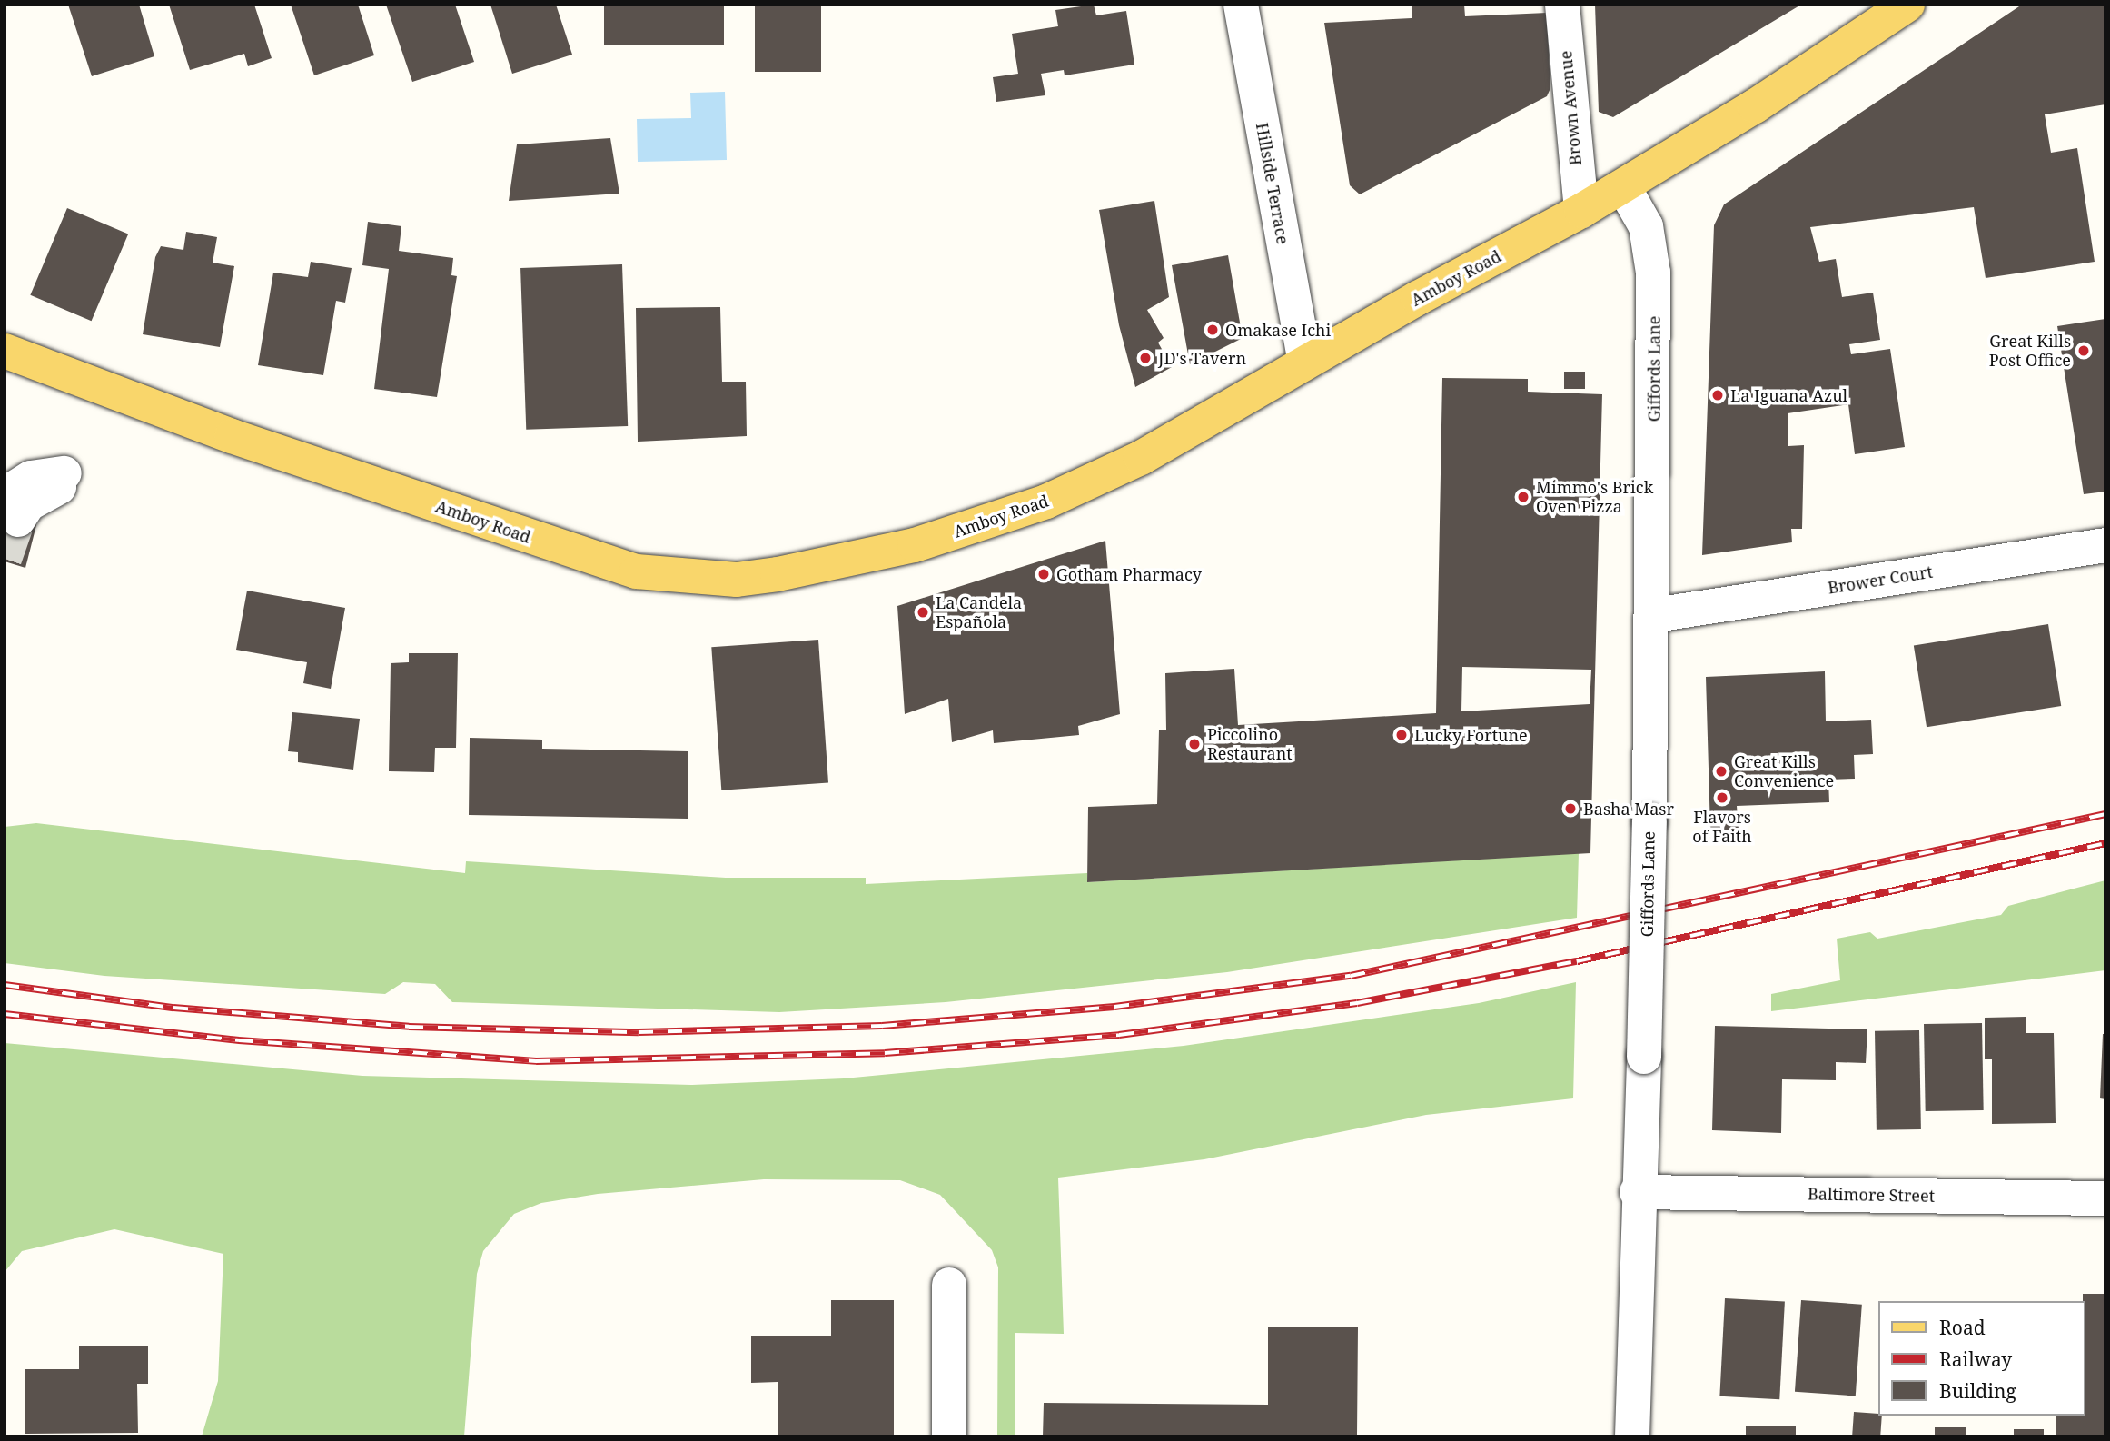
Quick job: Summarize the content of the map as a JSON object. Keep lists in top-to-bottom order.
{
  "streets": {
    "main road": ["Amboy Road"],
    "street": [
      "Brown Avenue",
      "Hillside Terrace",
      "Giffords Lane",
      "Brower Court",
      "Baltimore Street"
    ]
  },
  "crossings": [
    ["Brown Avenue", "Amboy Road"],
    ["Hillside Terrace", "Amboy Road"],
    ["Amboy Road", "Giffords Lane"],
    ["Giffords Lane", "Brower Court"],
    ["Giffords Lane", "Baltimore Street"]
  ],
  "places": [
    "Omakase Ichi",
    "Great Kills Post Office",
    "JD's Tavern",
    "La Iguana Azul",
    "Mimmo's Brick Oven Pizza",
    "Gotham Pharmacy",
    "La Candela Española",
    "Lucky Fortune",
    "Piccolino Restaurant",
    "Great Kills Convenience",
    "Flavors of Faith",
    "Basha Masr"
  ],
  "legend": ["Road", "Railway", "Building"]
}
